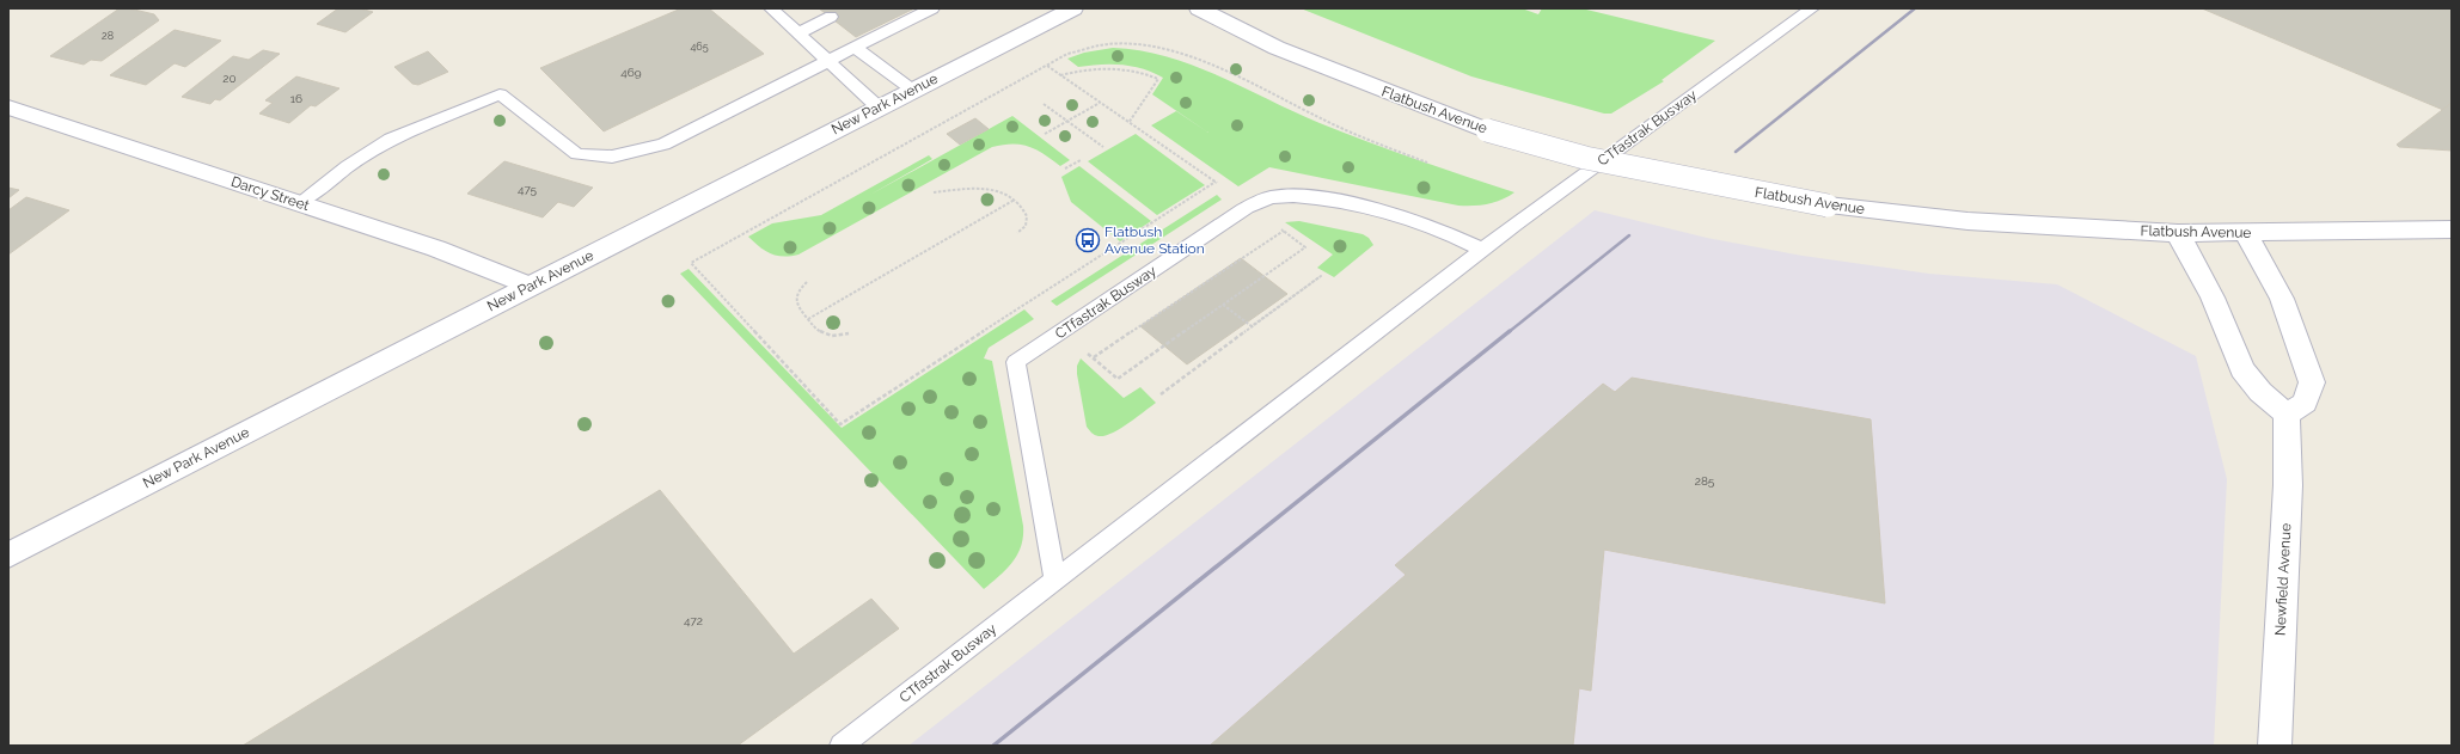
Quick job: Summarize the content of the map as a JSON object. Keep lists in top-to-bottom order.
{
  "streets": {
    "street": [
      "New Park Avenue",
      "Flatbush Avenue",
      "Darcy Street",
      "Newfield Avenue"
    ],
    "lane": ["CTfastrak Busway"]
  },
  "crossings": [
    ["New Park Avenue", "Darcy Street"]
  ],
  "places": {
    "bus stop": ["Flatbush Avenue Station"]
  },
  "house_numbers": [
    "28",
    "465",
    "469",
    "20",
    "16",
    "475",
    "285",
    "472"
  ]
}
